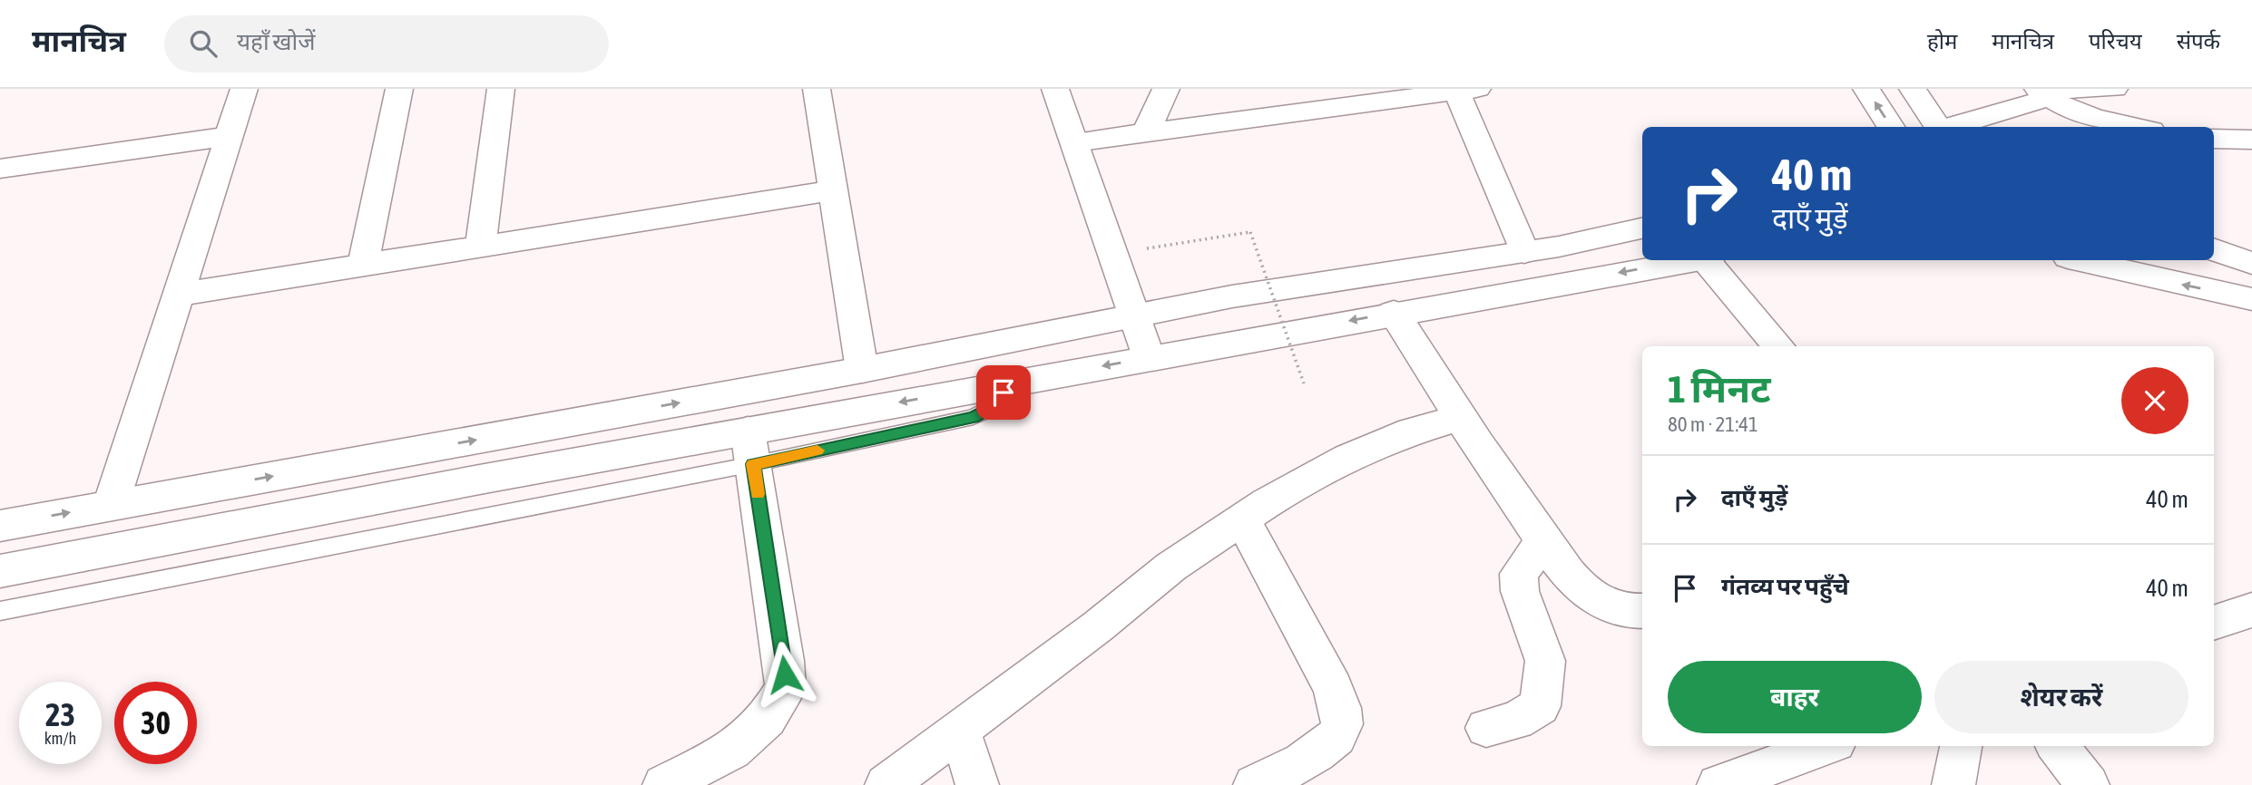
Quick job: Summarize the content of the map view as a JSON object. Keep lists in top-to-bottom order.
{
  "page": {
    "header": "मानचित्र",
    "search": "यहाँ खोजें",
    "nav": [
      "होम",
      "मानचित्र",
      "परिचय",
      "संपर्क"
    ],
    "turn": ["40 m", "दाएँ मुड़ें"],
    "heading": ["1 मिनट", "80 m · 21:41"],
    "list": [
      {
        "name": "दाएँ मुड़ें",
        "value": "40 m"
      },
      {
        "name": "गंतव्य पर पहुँचे",
        "value": "40 m"
      }
    ],
    "buttons": ["बाहर", "शेयर करें"],
    "speed": "23 km/h",
    "limit": "30"
  }
}
